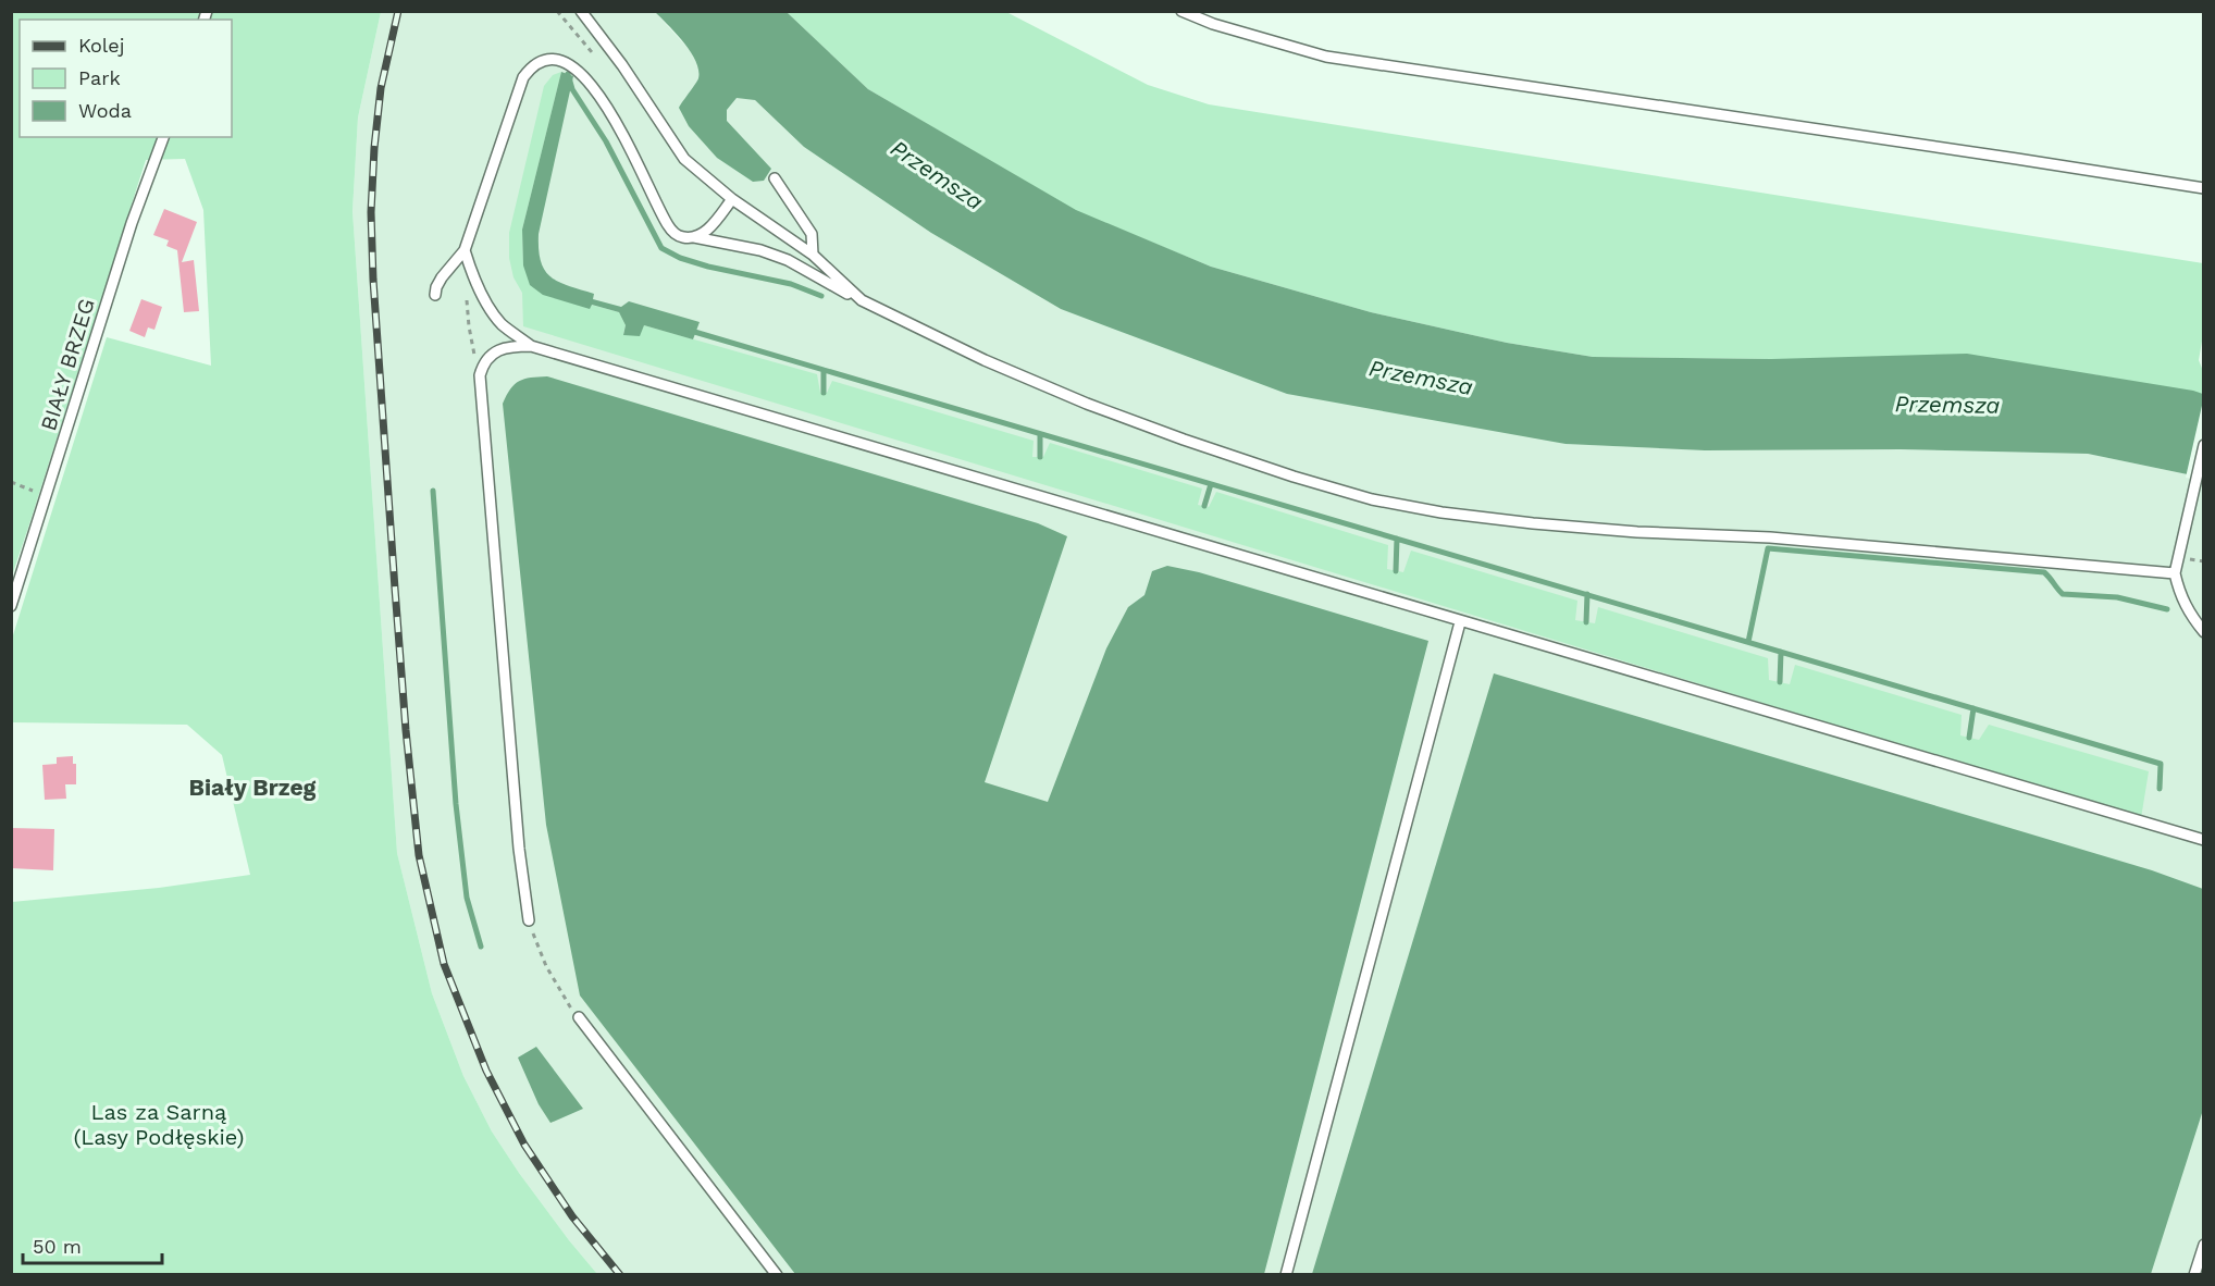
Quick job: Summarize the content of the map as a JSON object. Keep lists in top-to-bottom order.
{
  "streets": {
    "lane": ["BIAŁY BRZEG"]
  },
  "districts": ["Biały Brzeg"],
  "water": ["Przemsza"],
  "parks": ["Las za Sarną (Lasy Podłęskie)"],
  "legend": ["Kolej", "Park", "Woda"],
  "scale_bar": "50 m"
}
